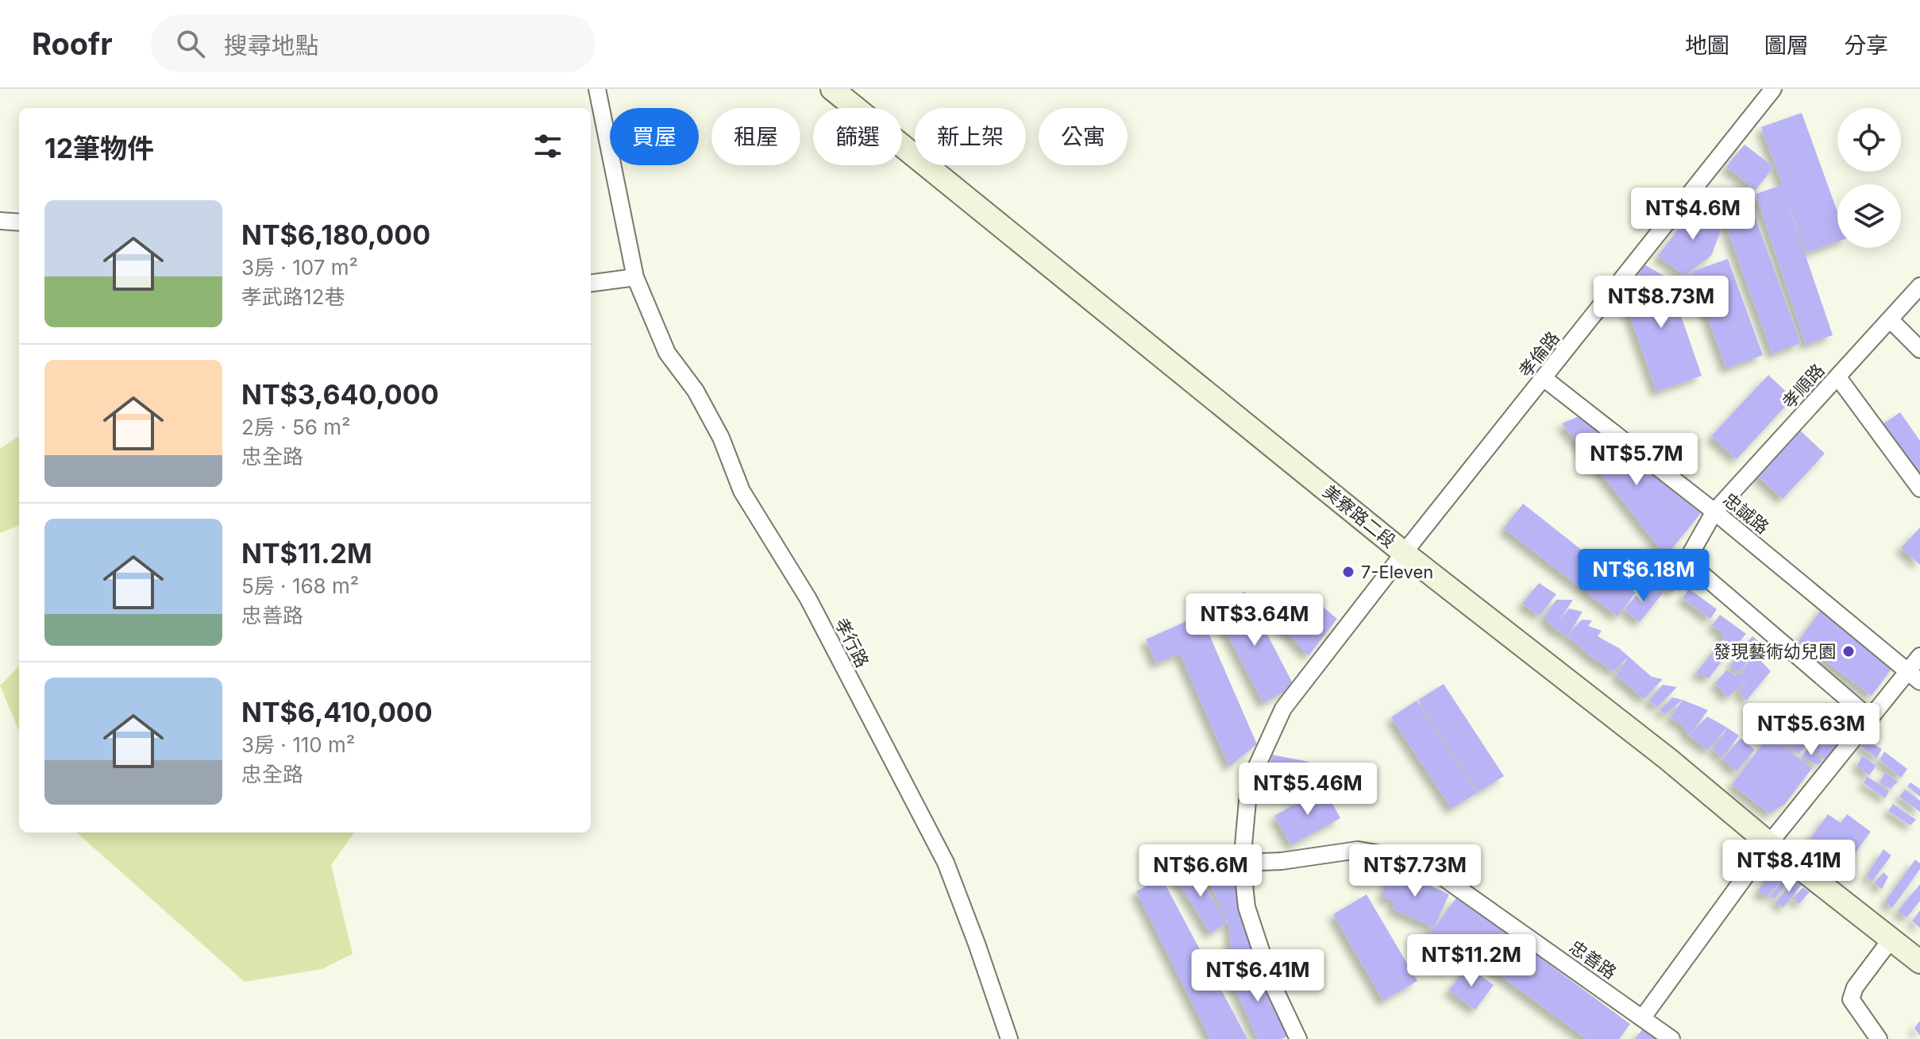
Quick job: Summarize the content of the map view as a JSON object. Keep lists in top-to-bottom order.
{
  "streets": {
    "street": [
      "孝倫路",
      "孝順路",
      "忠誠路",
      "美寮路二段",
      "孝行路",
      "忠善路"
    ]
  },
  "crossings": [
    ["孝倫路", "忠誠路"],
    ["孝倫路", "美寮路二段"],
    ["孝倫路", "忠善路"],
    ["孝順路", "忠誠路"]
  ],
  "places": ["7-Eleven", "發現藝術幼兒園"],
  "page": {
    "header": "Roofr",
    "search": "搜尋地點",
    "nav": ["地圖", "圖層", "分享"],
    "chip": [
      "買屋",
      "租屋",
      "篩選",
      "新上架",
      "公寓"
    ],
    "heading": "12筆物件",
    "list": [
      {
        "name": "NT$6,180,000",
        "note": "3房 · 107 m² · 孝武路12巷"
      },
      {
        "name": "NT$3,640,000",
        "note": "2房 · 56 m² · 忠全路"
      },
      {
        "name": "NT$11.2M",
        "note": "5房 · 168 m² · 忠善路"
      },
      {
        "name": "NT$6,410,000",
        "note": "3房 · 110 m² · 忠全路"
      }
    ],
    "price": [
      "NT$4.6M",
      "NT$8.73M",
      "NT$5.7M",
      "NT$6.18M",
      "NT$3.64M",
      "NT$5.63M",
      "NT$5.46M",
      "NT$8.41M",
      "NT$6.6M",
      "NT$7.73M",
      "NT$11.2M",
      "NT$6.41M"
    ]
  }
}
